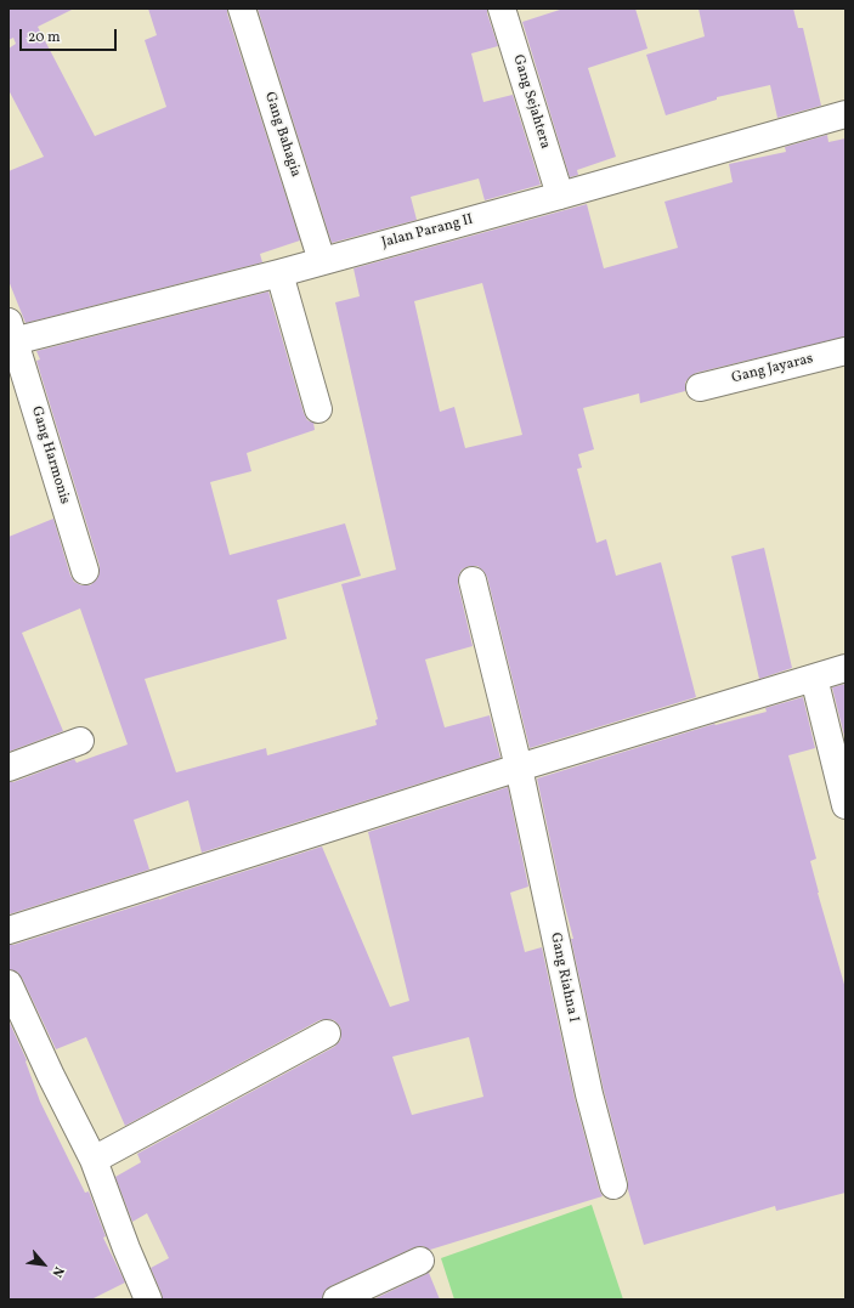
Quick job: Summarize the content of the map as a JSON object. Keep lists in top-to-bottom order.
{
  "streets": {
    "street": [
      "Gang Sejahtera",
      "Gang Bahagia",
      "Jalan Parang II",
      "Gang Jayaras",
      "Gang Harmonis",
      "Gang Riahna I"
    ]
  },
  "crossings": [
    ["Gang Sejahtera", "Jalan Parang II"],
    ["Gang Bahagia", "Jalan Parang II"],
    ["Jalan Parang II", "Gang Harmonis"]
  ],
  "scale_bar": "20 m",
  "north": "bottom right"
}
